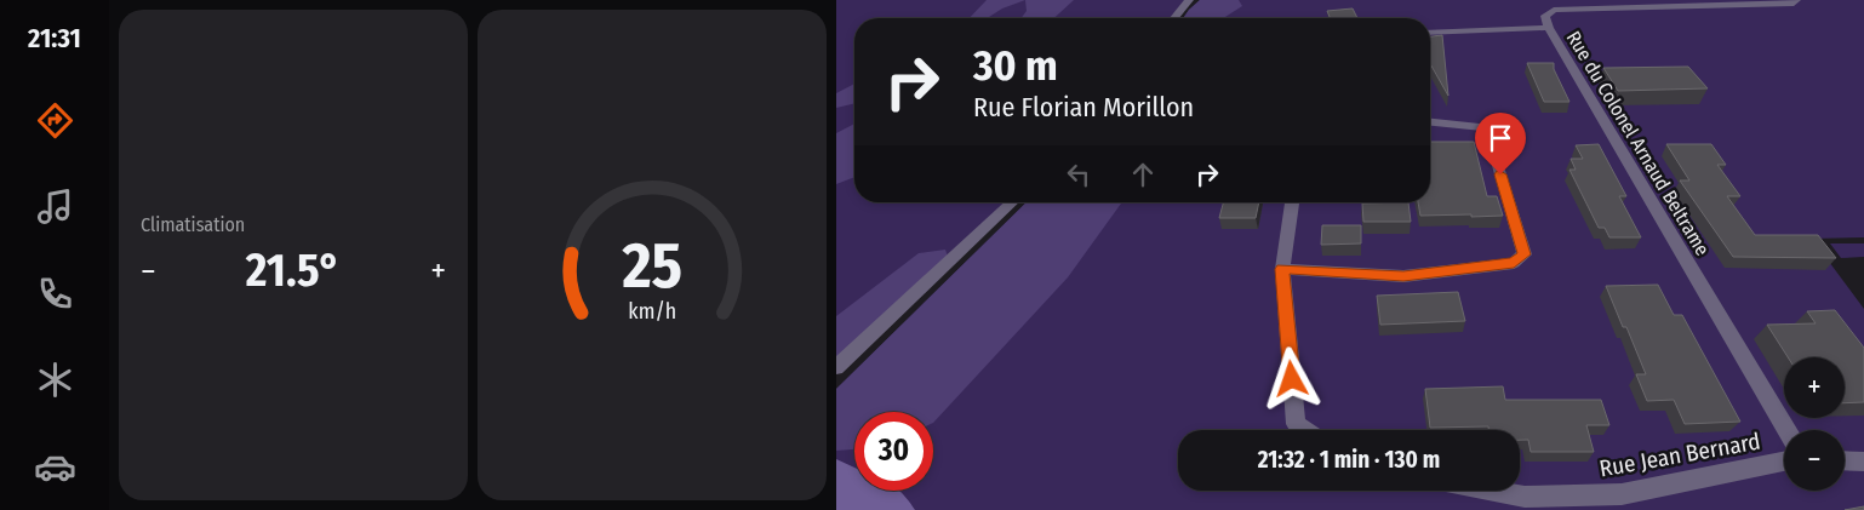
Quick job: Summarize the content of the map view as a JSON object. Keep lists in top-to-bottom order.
{
  "streets": {
    "street": ["Rue du Colonel Arnaud Beltrame", "Rue Jean Bernard"]
  },
  "page": {
    "tabs": "21:31",
    "tile": "Climatisation",
    "turn": ["30 m", "Rue Florian Morillon"],
    "heat": ["−", "21.5°", "+"],
    "map_buttons": ["+", "−"],
    "limit": "30",
    "trip": "21:32 · 1 min · 130 m",
    "gauge": ["25", "km/h"]
  }
}
